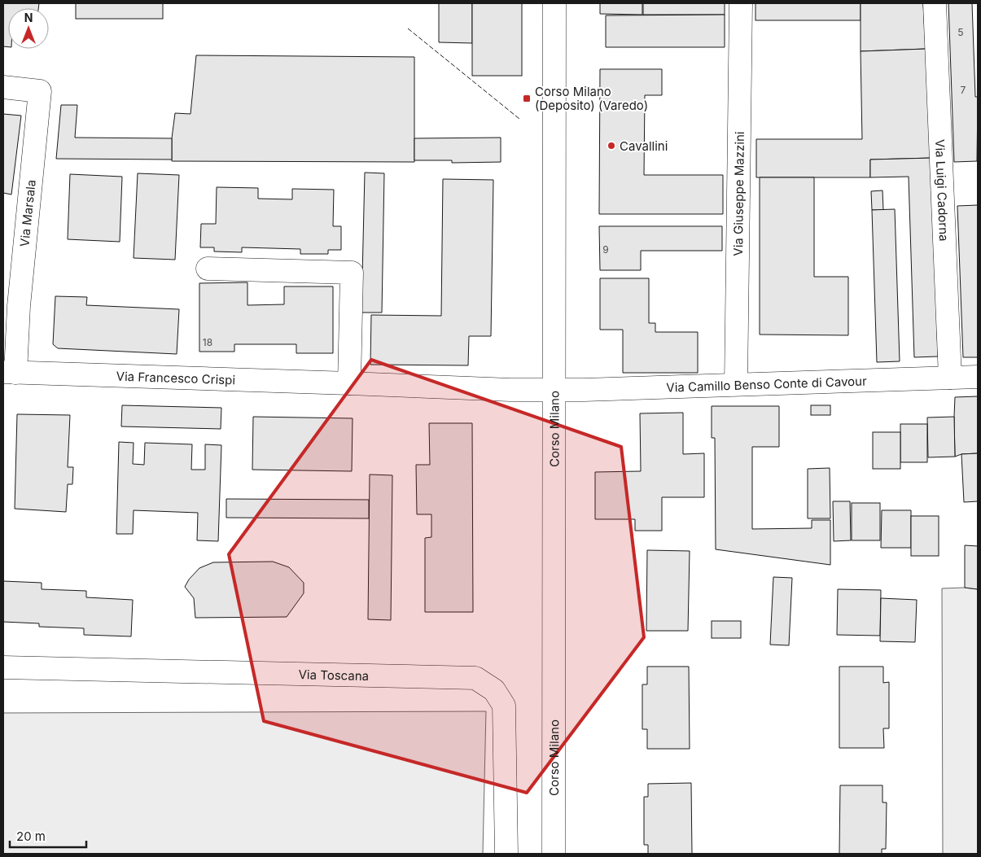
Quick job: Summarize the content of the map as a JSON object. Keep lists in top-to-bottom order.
{
  "streets": {
    "street": [
      "Via Luigi Cadorna",
      "Via Giuseppe Mazzini",
      "Via Marsala",
      "Via Francesco Crispi",
      "Via Camillo Benso Conte di Cavour",
      "Corso Milano",
      "Via Toscana"
    ]
  },
  "crossings": [
    ["Via Luigi Cadorna", "Via Camillo Benso Conte di Cavour"],
    ["Via Giuseppe Mazzini", "Via Camillo Benso Conte di Cavour"],
    ["Via Marsala", "Via Francesco Crispi"],
    ["Via Francesco Crispi", "Via Camillo Benso Conte di Cavour"],
    ["Via Francesco Crispi", "Corso Milano"],
    ["Via Camillo Benso Conte di Cavour", "Corso Milano"]
  ],
  "places": {
    "transit": ["Corso Milano (Deposito) (Varedo)"],
    "other": ["Cavallini"]
  },
  "house_numbers": [
    "5",
    "7",
    "9",
    "18"
  ],
  "scale_bar": "20 m",
  "north": "top"
}
